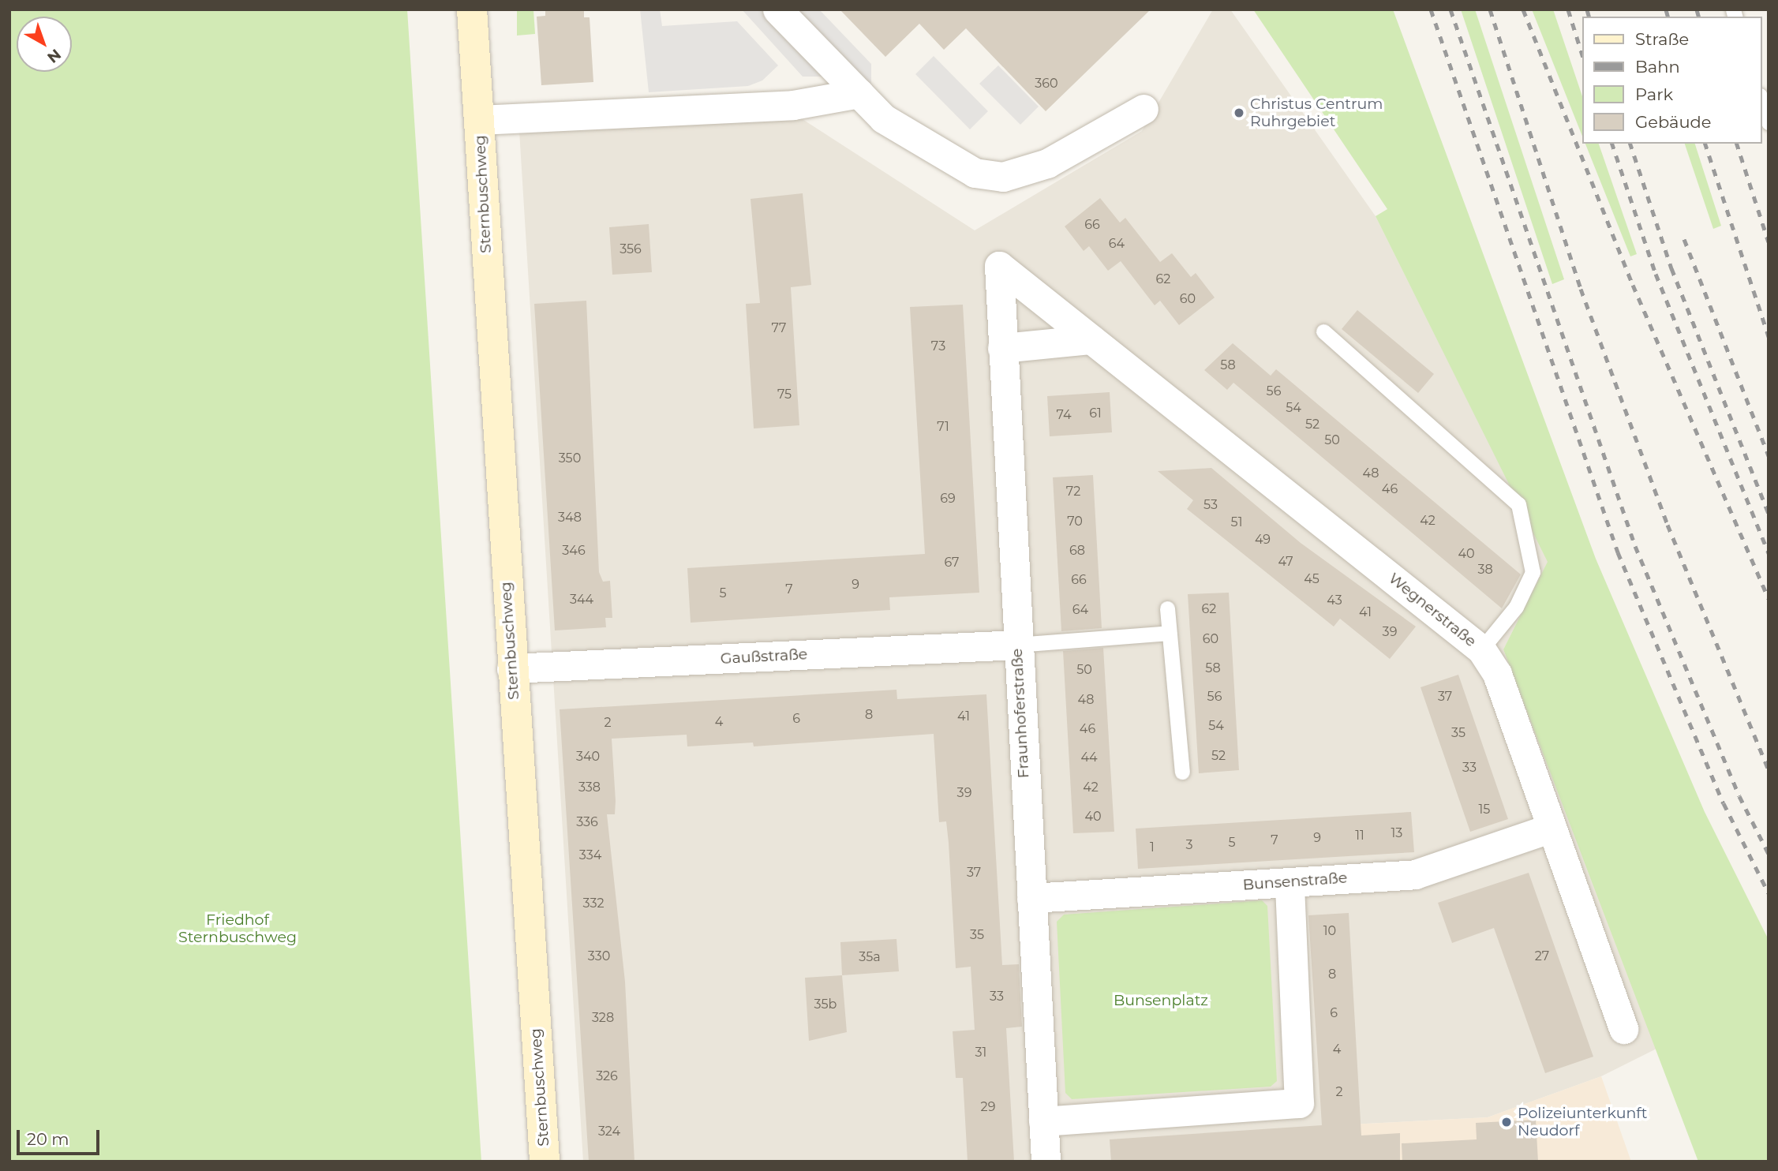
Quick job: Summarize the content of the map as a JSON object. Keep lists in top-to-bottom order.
{
  "streets": {
    "main road": ["Sternbuschweg"],
    "street": [
      "Wegnerstraße",
      "Gaußstraße",
      "Fraunhoferstraße",
      "Bunsenstraße"
    ]
  },
  "crossings": [
    ["Sternbuschweg", "Gaußstraße"],
    ["Wegnerstraße", "Fraunhoferstraße"],
    ["Wegnerstraße", "Bunsenstraße"],
    ["Gaußstraße", "Fraunhoferstraße"],
    ["Fraunhoferstraße", "Bunsenstraße"]
  ],
  "parks": ["Friedhof Sternbuschweg", "Bunsenplatz"],
  "places": ["Christus Centrum Ruhrgebiet", "Polizeiunterkunft Neudorf"],
  "house_numbers": [
    "360",
    "66",
    "64",
    "356",
    "62",
    "60",
    "77",
    "73",
    "58",
    "56",
    "75",
    "54",
    "61",
    "74",
    "52",
    "71",
    "50",
    "350",
    "48",
    "46",
    "72",
    "69",
    "53",
    "348",
    "42",
    "70",
    "51",
    "49",
    "346",
    "68",
    "40",
    "47",
    "67",
    "38",
    "45",
    "66",
    "9",
    "7",
    "5",
    "344",
    "43",
    "62",
    "64",
    "41",
    "39",
    "60",
    "58",
    "50",
    "56",
    "37",
    "48",
    "8",
    "41",
    "6",
    "4",
    "2",
    "54",
    "46",
    "35",
    "52",
    "340",
    "44",
    "33",
    "338",
    "42",
    "39",
    "15",
    "40",
    "336",
    "13",
    "11",
    "9",
    "7",
    "5",
    "3",
    "1",
    "334",
    "37",
    "332",
    "10",
    "35",
    "330",
    "27",
    "35a",
    "8",
    "33",
    "35b",
    "6",
    "328",
    "4",
    "31",
    "326",
    "2",
    "29",
    "324"
  ],
  "legend": [
    "Straße",
    "Bahn",
    "Park",
    "Gebäude"
  ],
  "scale_bar": "20 m",
  "north": "bottom right"
}
